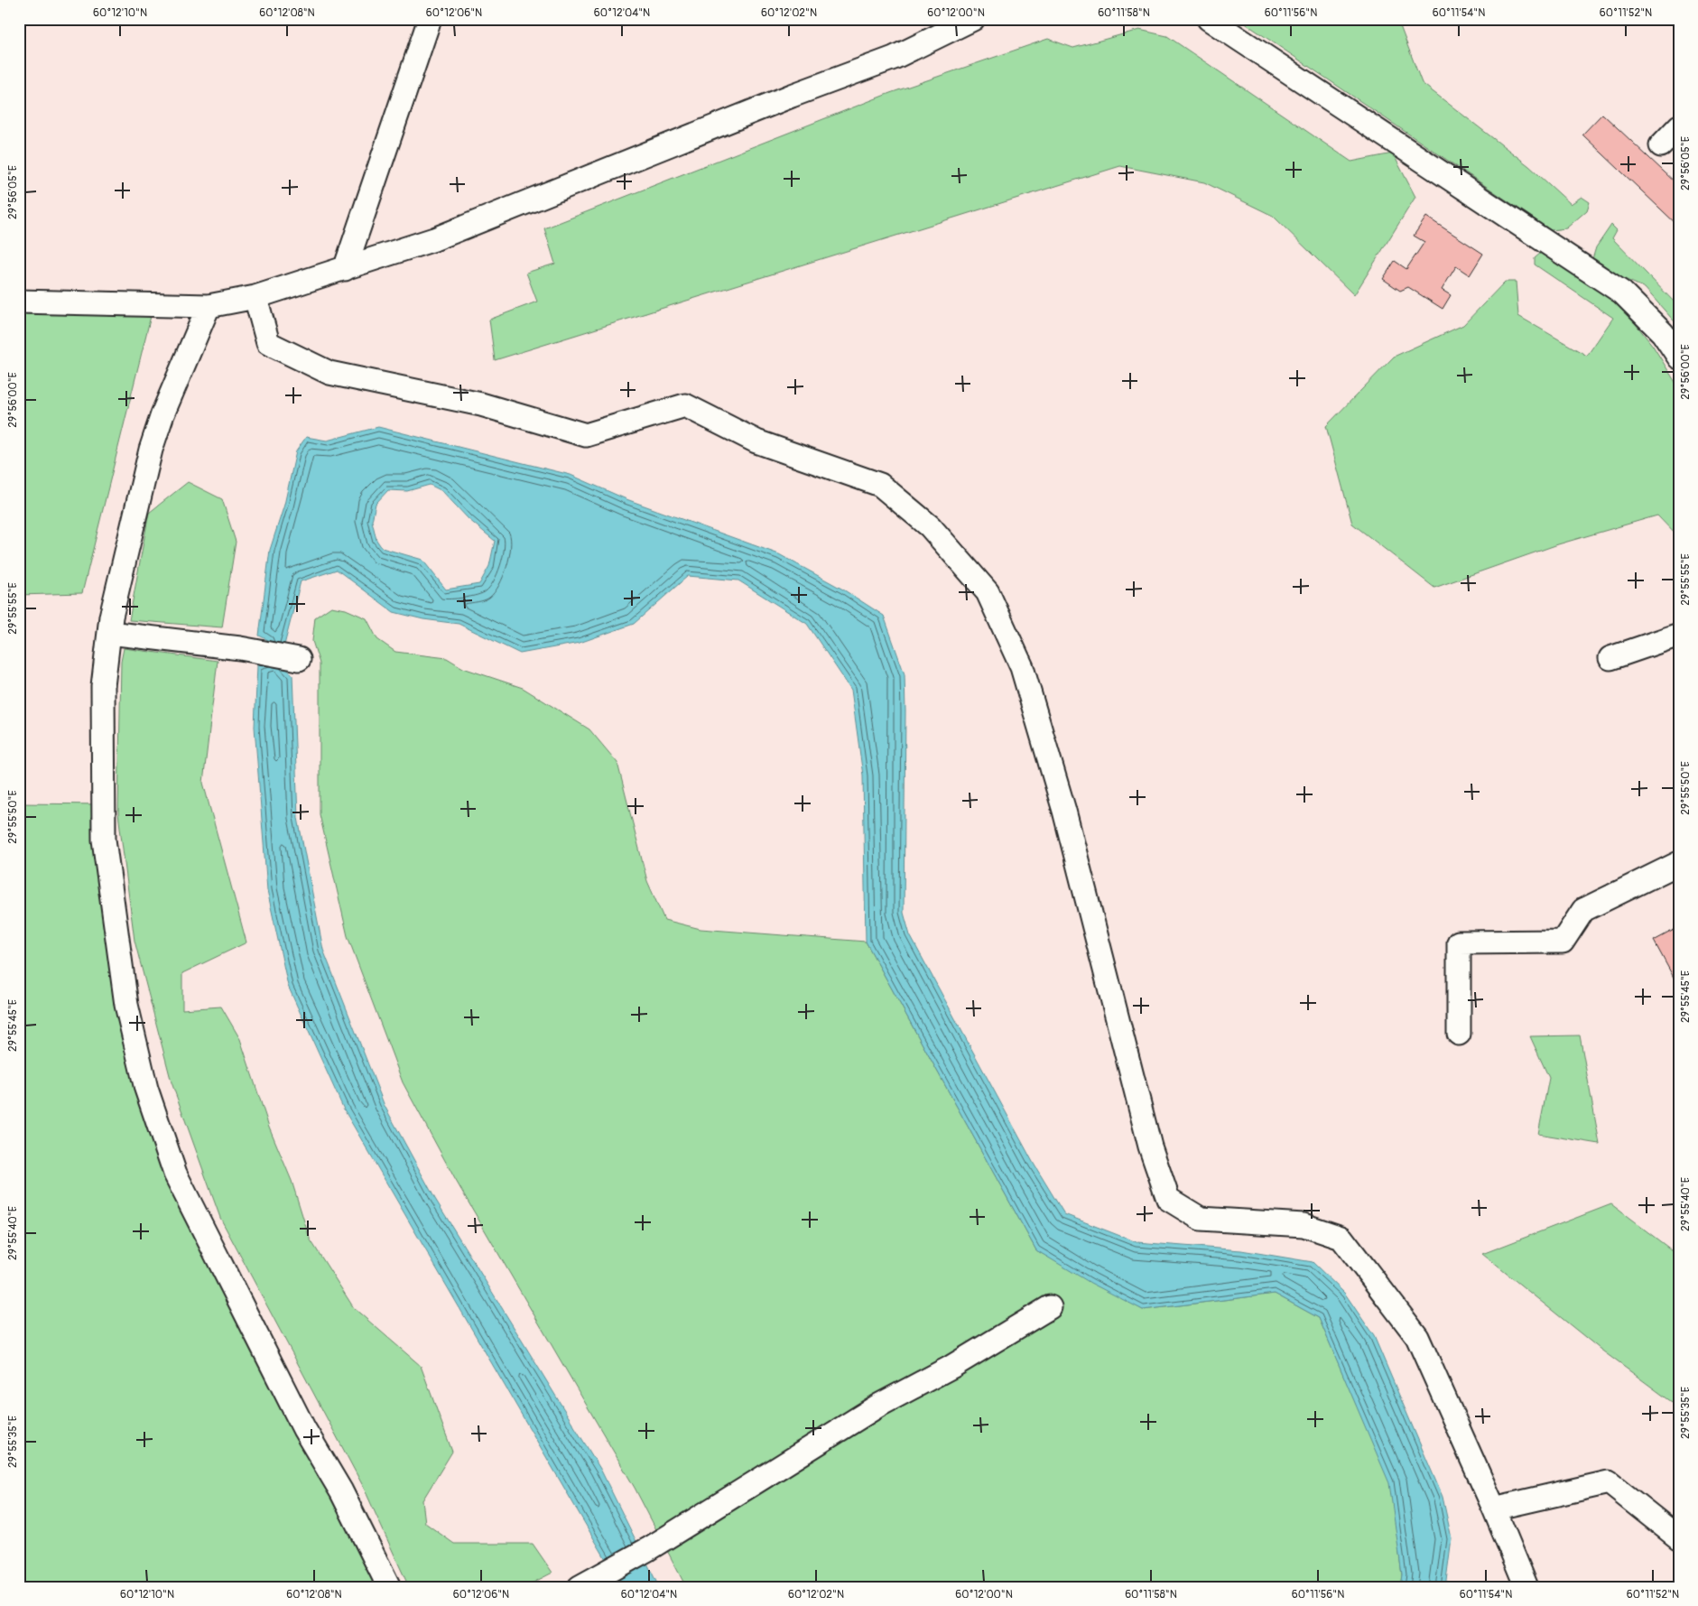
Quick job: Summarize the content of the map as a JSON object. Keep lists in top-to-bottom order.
{
  "coordinates": [
    "60°12'10\"N",
    "60°12'08\"N",
    "60°12'06\"N",
    "60°12'04\"N",
    "60°12'02\"N",
    "60°12'00\"N",
    "60°11'58\"N",
    "60°11'56\"N",
    "60°11'54\"N",
    "60°11'52\"N",
    "29°56'05\"E",
    "29°56'00\"E",
    "29°55'55\"E",
    "29°55'50\"E",
    "29°55'45\"E",
    "29°55'40\"E",
    "29°55'35\"E"
  ]
}
